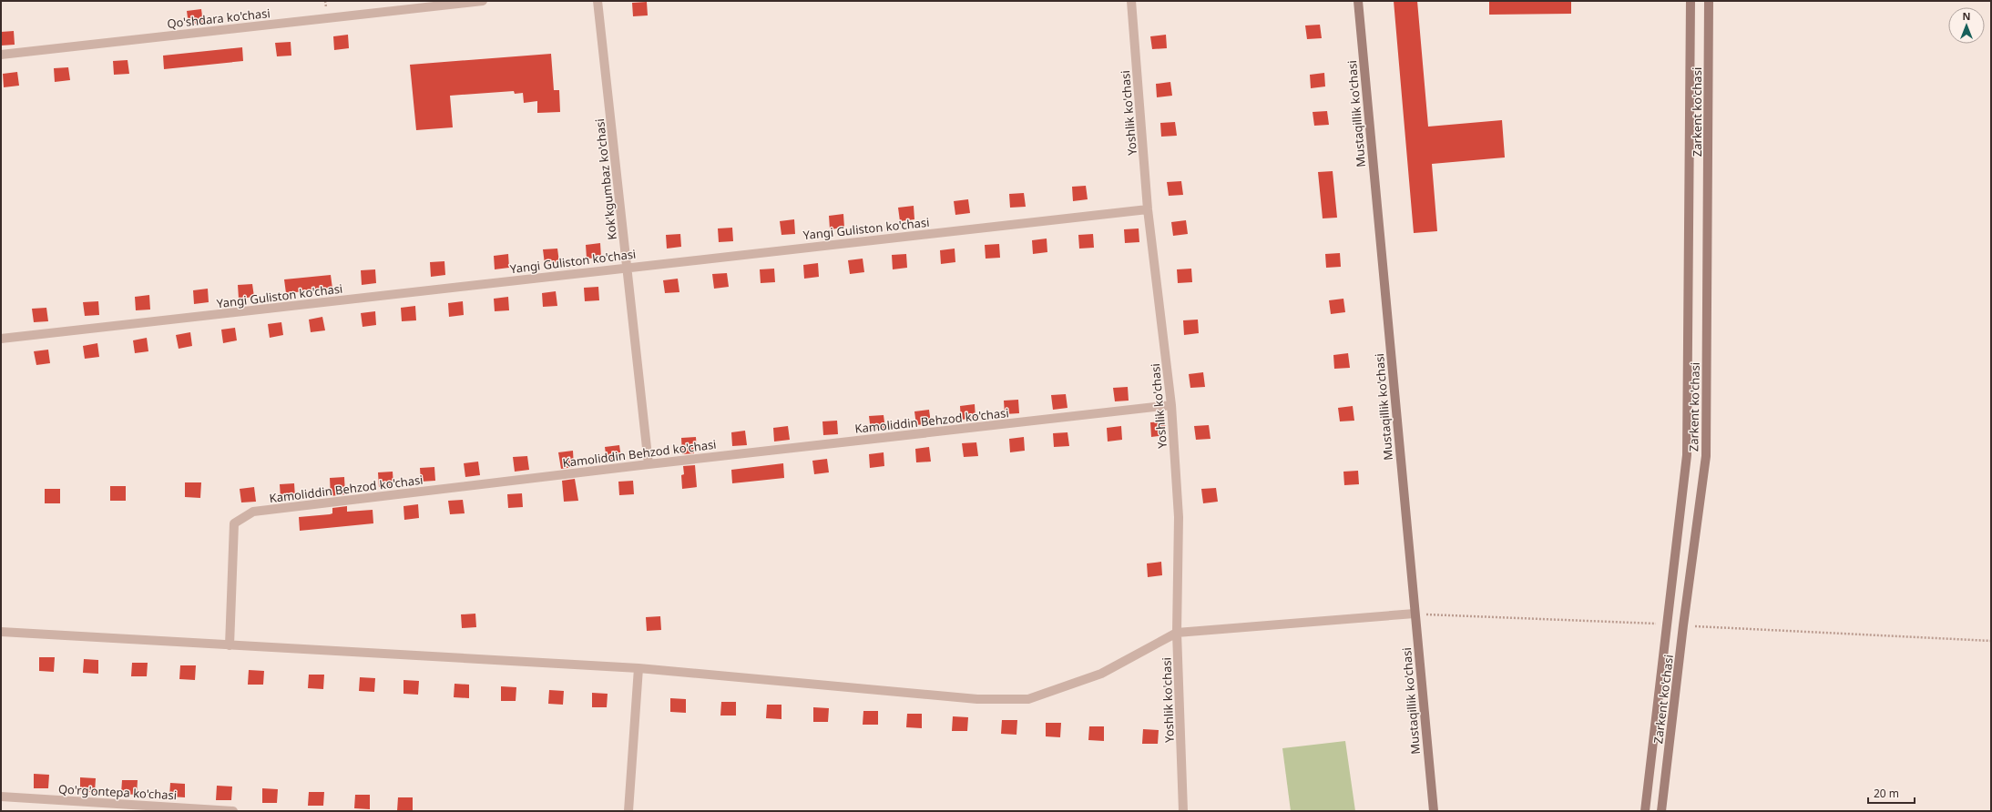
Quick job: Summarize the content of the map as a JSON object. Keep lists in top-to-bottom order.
{
  "streets": {
    "main road": ["Zarkent ko'chasi", "Mustaqillik ko'chasi"],
    "street": [
      "Qo'shdara ko'chasi",
      "Yoshlik ko'chasi",
      "Kok'kgumbaz ko'chasi",
      "Yangi Guliston ko'chasi",
      "Kamoliddin Behzod ko'chasi",
      "Qo'rg'ontepa ko'chasi"
    ]
  },
  "crossings": [
    ["Yoshlik ko'chasi", "Yangi Guliston ko'chasi"],
    ["Yoshlik ko'chasi", "Kamoliddin Behzod ko'chasi"],
    ["Kok'kgumbaz ko'chasi", "Yangi Guliston ko'chasi"],
    ["Kok'kgumbaz ko'chasi", "Kamoliddin Behzod ko'chasi"]
  ],
  "scale_bar": "20 m",
  "north": "top"
}
